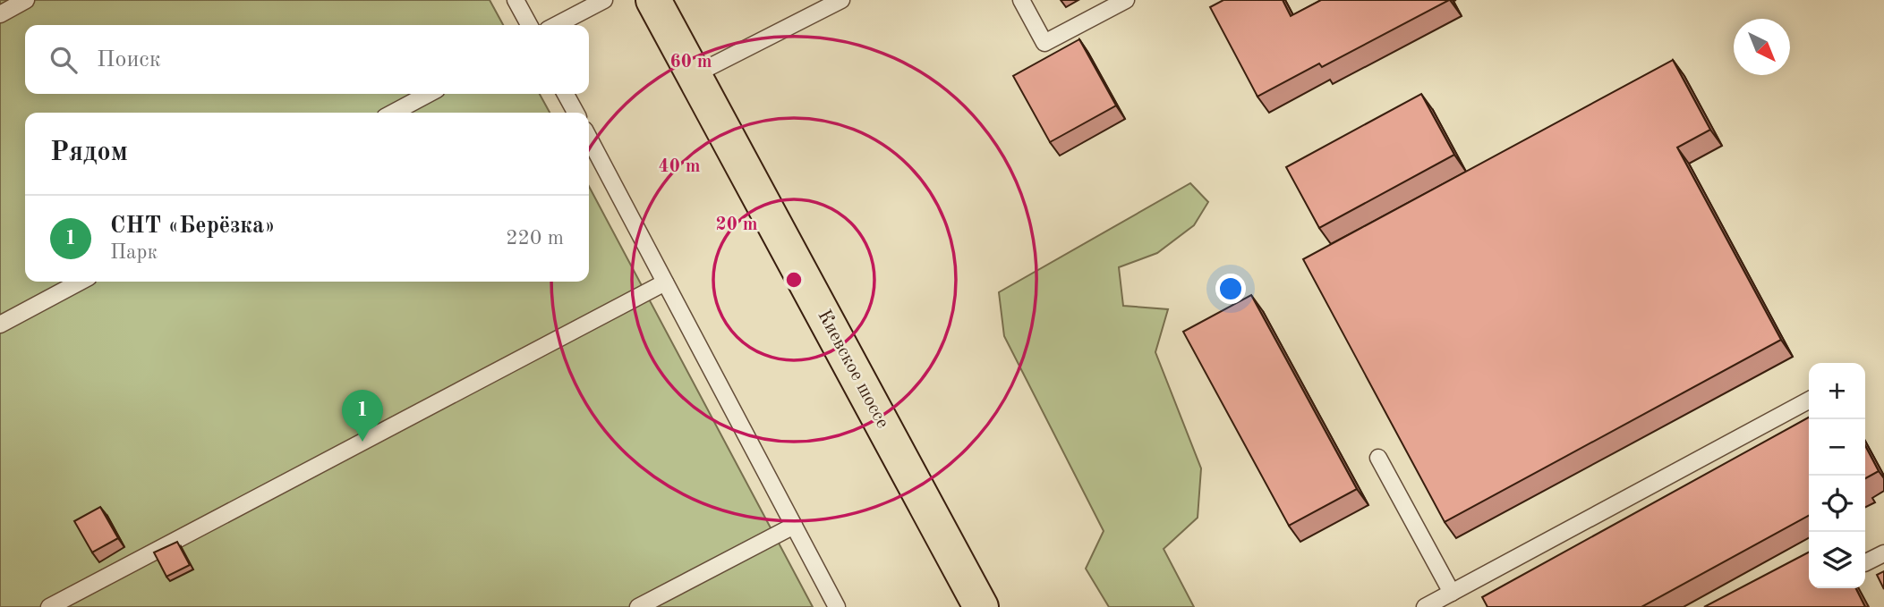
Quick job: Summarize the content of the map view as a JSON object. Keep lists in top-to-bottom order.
{
  "streets": {
    "highway": ["Киевское шоссе"]
  },
  "north": "bottom right",
  "page": {
    "search": "Поиск",
    "heading": "Рядом",
    "list": [
      {
        "mark": "1",
        "name": "СНТ «Берёзка»",
        "note": "Парк",
        "value": "220 m"
      }
    ],
    "map_buttons": ["+", "−"],
    "pins": "1"
  },
  "rings": ["60 m", "40 m", "20 m"]
}
